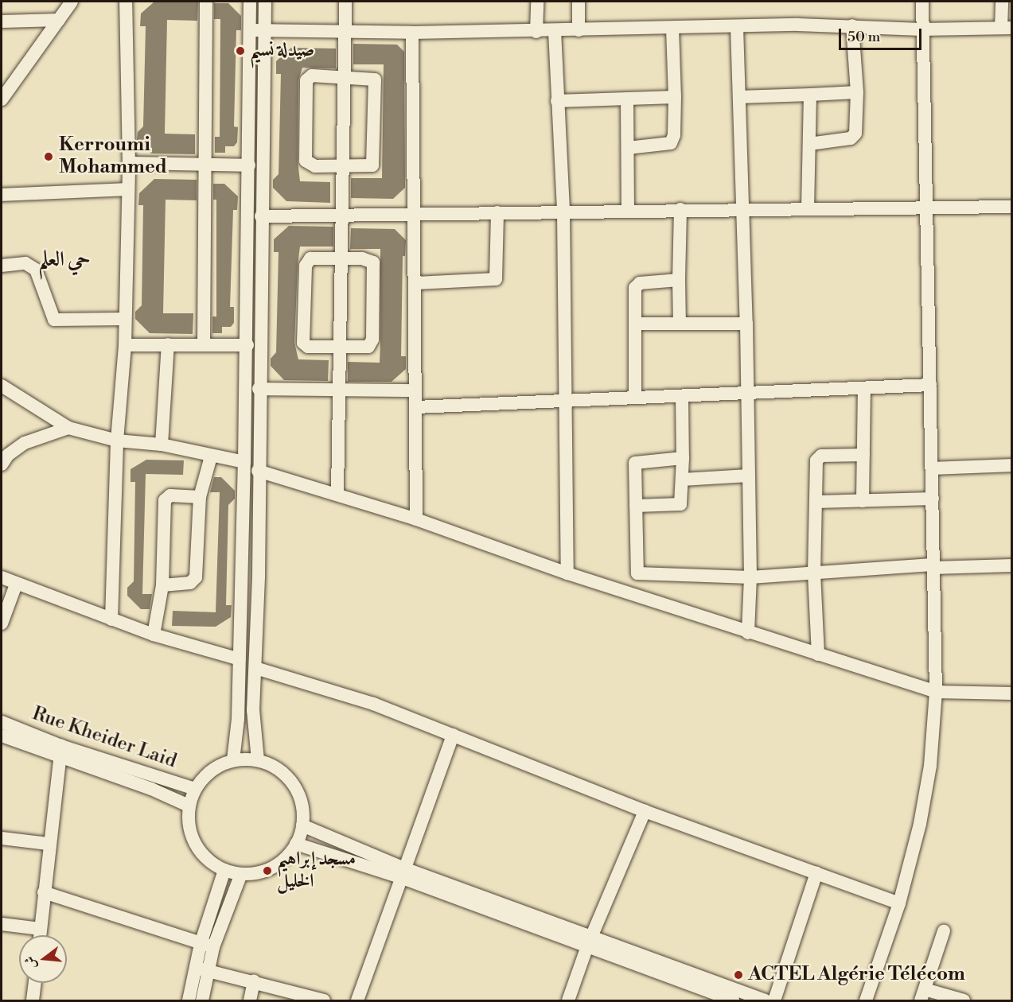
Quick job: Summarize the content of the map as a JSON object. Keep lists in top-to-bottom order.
{
  "streets": {
    "street": ["Rue Kheider Laid"]
  },
  "districts": ["حي العلم"],
  "places": [
    "صيدلة نسيم",
    "Kerroumi Mohammed",
    "مسجد إبراهيم الخليل",
    "ACTEL Algérie Télécom"
  ],
  "scale_bar": "50 m",
  "north": "left"
}
